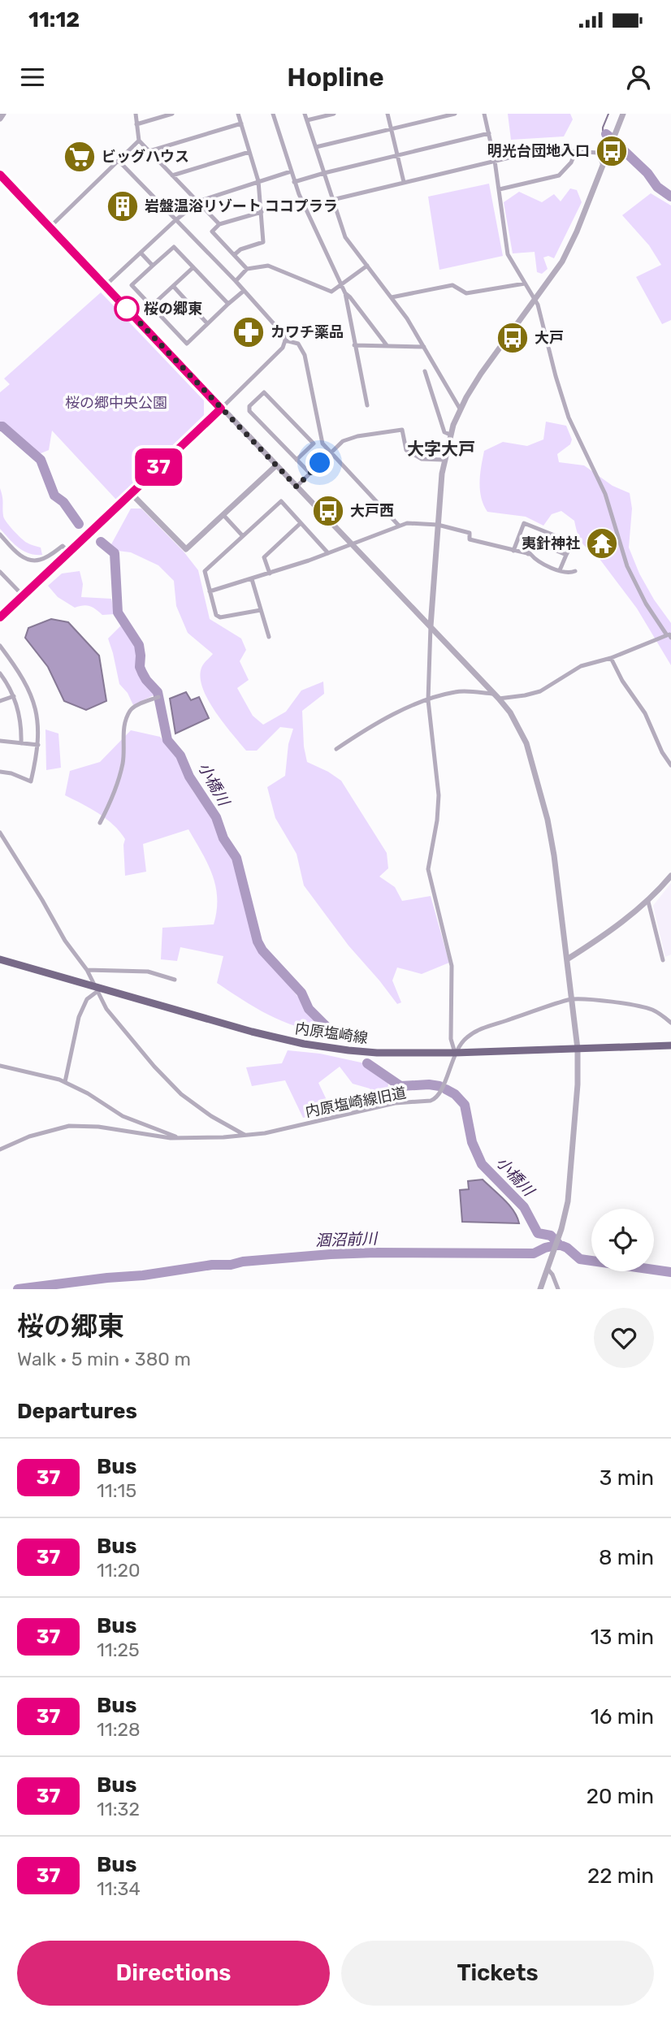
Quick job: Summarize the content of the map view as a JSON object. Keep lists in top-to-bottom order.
{
  "streets": {
    "main road": ["内原塩崎線"],
    "street": ["内原塩崎線旧道"]
  },
  "crossings": [
    ["内原塩崎線", "内原塩崎線旧道"]
  ],
  "districts": ["大字大戸"],
  "water": ["小橋川", "涸沼前川"],
  "parks": ["桜の郷中央公園"],
  "places": {
    "bus stop": ["明光台団地入口", "大戸", "大戸西"],
    "supermarket": ["ビッグハウス"],
    "building": ["岩盤温浴リゾート ココプララ"],
    "other": ["桜の郷東"],
    "pharmacy": ["カワチ薬品"],
    "temple": ["夷針神社"]
  },
  "lines": ["bus line 37"],
  "page": {
    "status": "11:12",
    "header": "Hopline",
    "on_map": "37",
    "heading": [
      ["桜の郷東", "Walk · 5 min · 380 m"],
      "Departures"
    ],
    "list": [
      {
        "mark": "37",
        "name": "Bus",
        "note": "11:15",
        "value": "3 min"
      },
      {
        "mark": "37",
        "name": "Bus",
        "note": "11:20",
        "value": "8 min"
      },
      {
        "mark": "37",
        "name": "Bus",
        "note": "11:25",
        "value": "13 min"
      },
      {
        "mark": "37",
        "name": "Bus",
        "note": "11:28",
        "value": "16 min"
      },
      {
        "mark": "37",
        "name": "Bus",
        "note": "11:32",
        "value": "20 min"
      },
      {
        "mark": "37",
        "name": "Bus",
        "note": "11:34",
        "value": "22 min"
      }
    ],
    "buttons": ["Directions", "Tickets"]
  }
}
